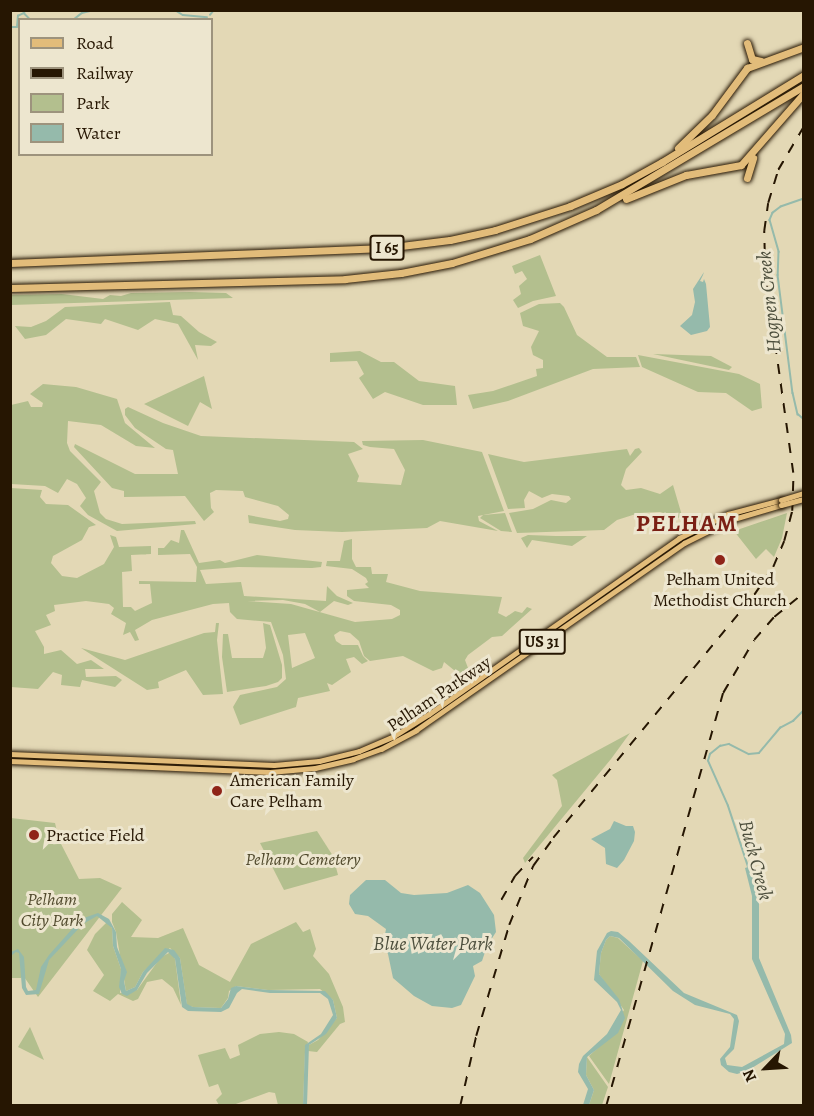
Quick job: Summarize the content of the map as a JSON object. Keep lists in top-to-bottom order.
{
  "streets": {
    "highway": ["I 65"],
    "main road": ["US 31", "Pelham Parkway"]
  },
  "districts": ["PELHAM"],
  "water": ["Hogpen Creek", "Buck Creek", "Blue Water Park"],
  "parks": ["Pelham Cemetery", "Pelham City Park"],
  "places": ["Pelham United Methodist Church", "American Family Care Pelham", "Practice Field"],
  "legend": [
    "Road",
    "Railway",
    "Park",
    "Water"
  ],
  "north": "bottom left"
}
